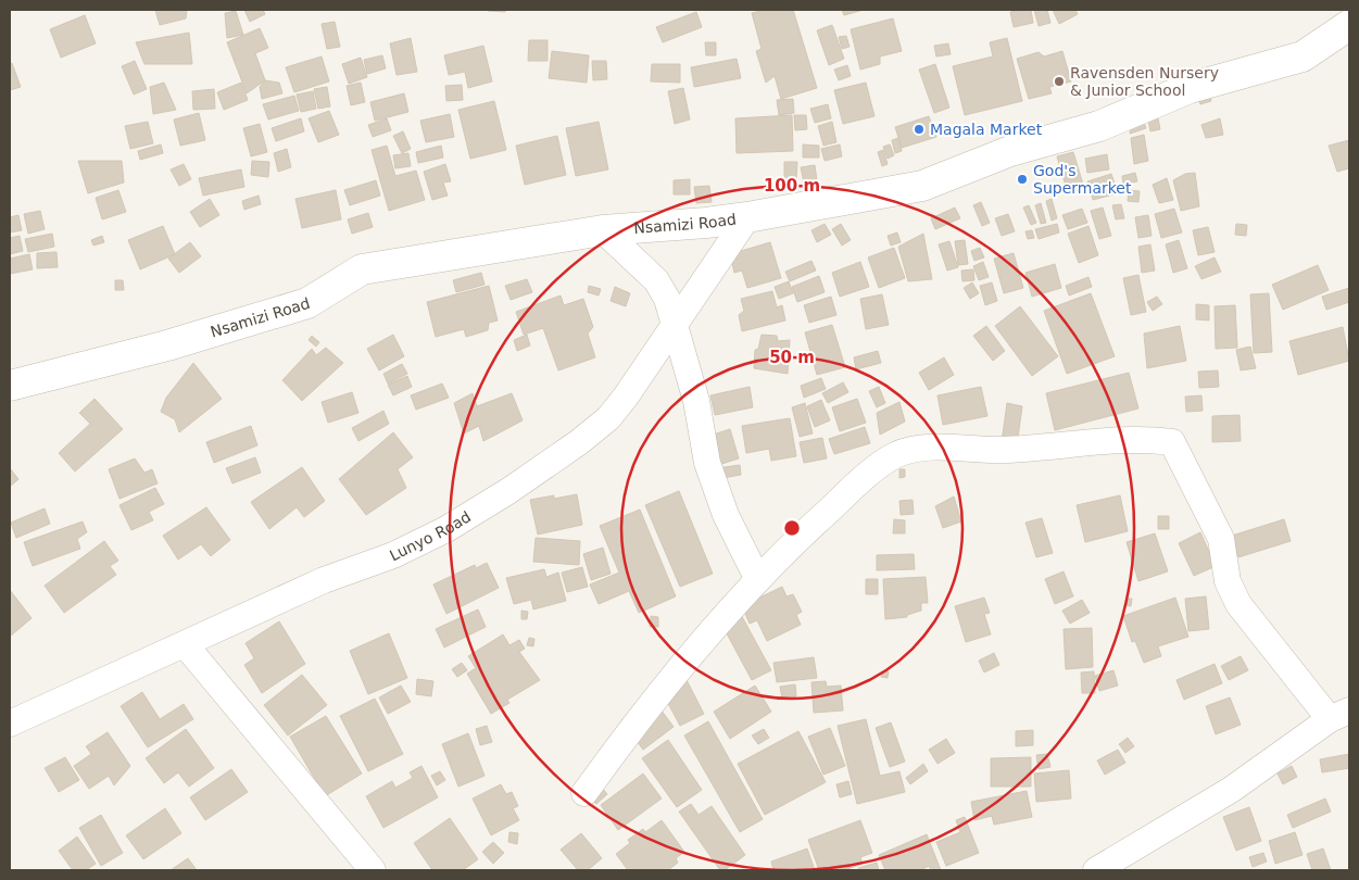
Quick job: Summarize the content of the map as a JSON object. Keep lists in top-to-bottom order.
{
  "streets": {
    "street": ["Nsamizi Road", "Lunyo Road"]
  },
  "crossings": [
    ["Nsamizi Road", "Lunyo Road"]
  ],
  "places": ["Ravensden Nursery & Junior School", "Magala Market", "God's Supermarket"],
  "rings": ["100 m", "50 m"]
}
